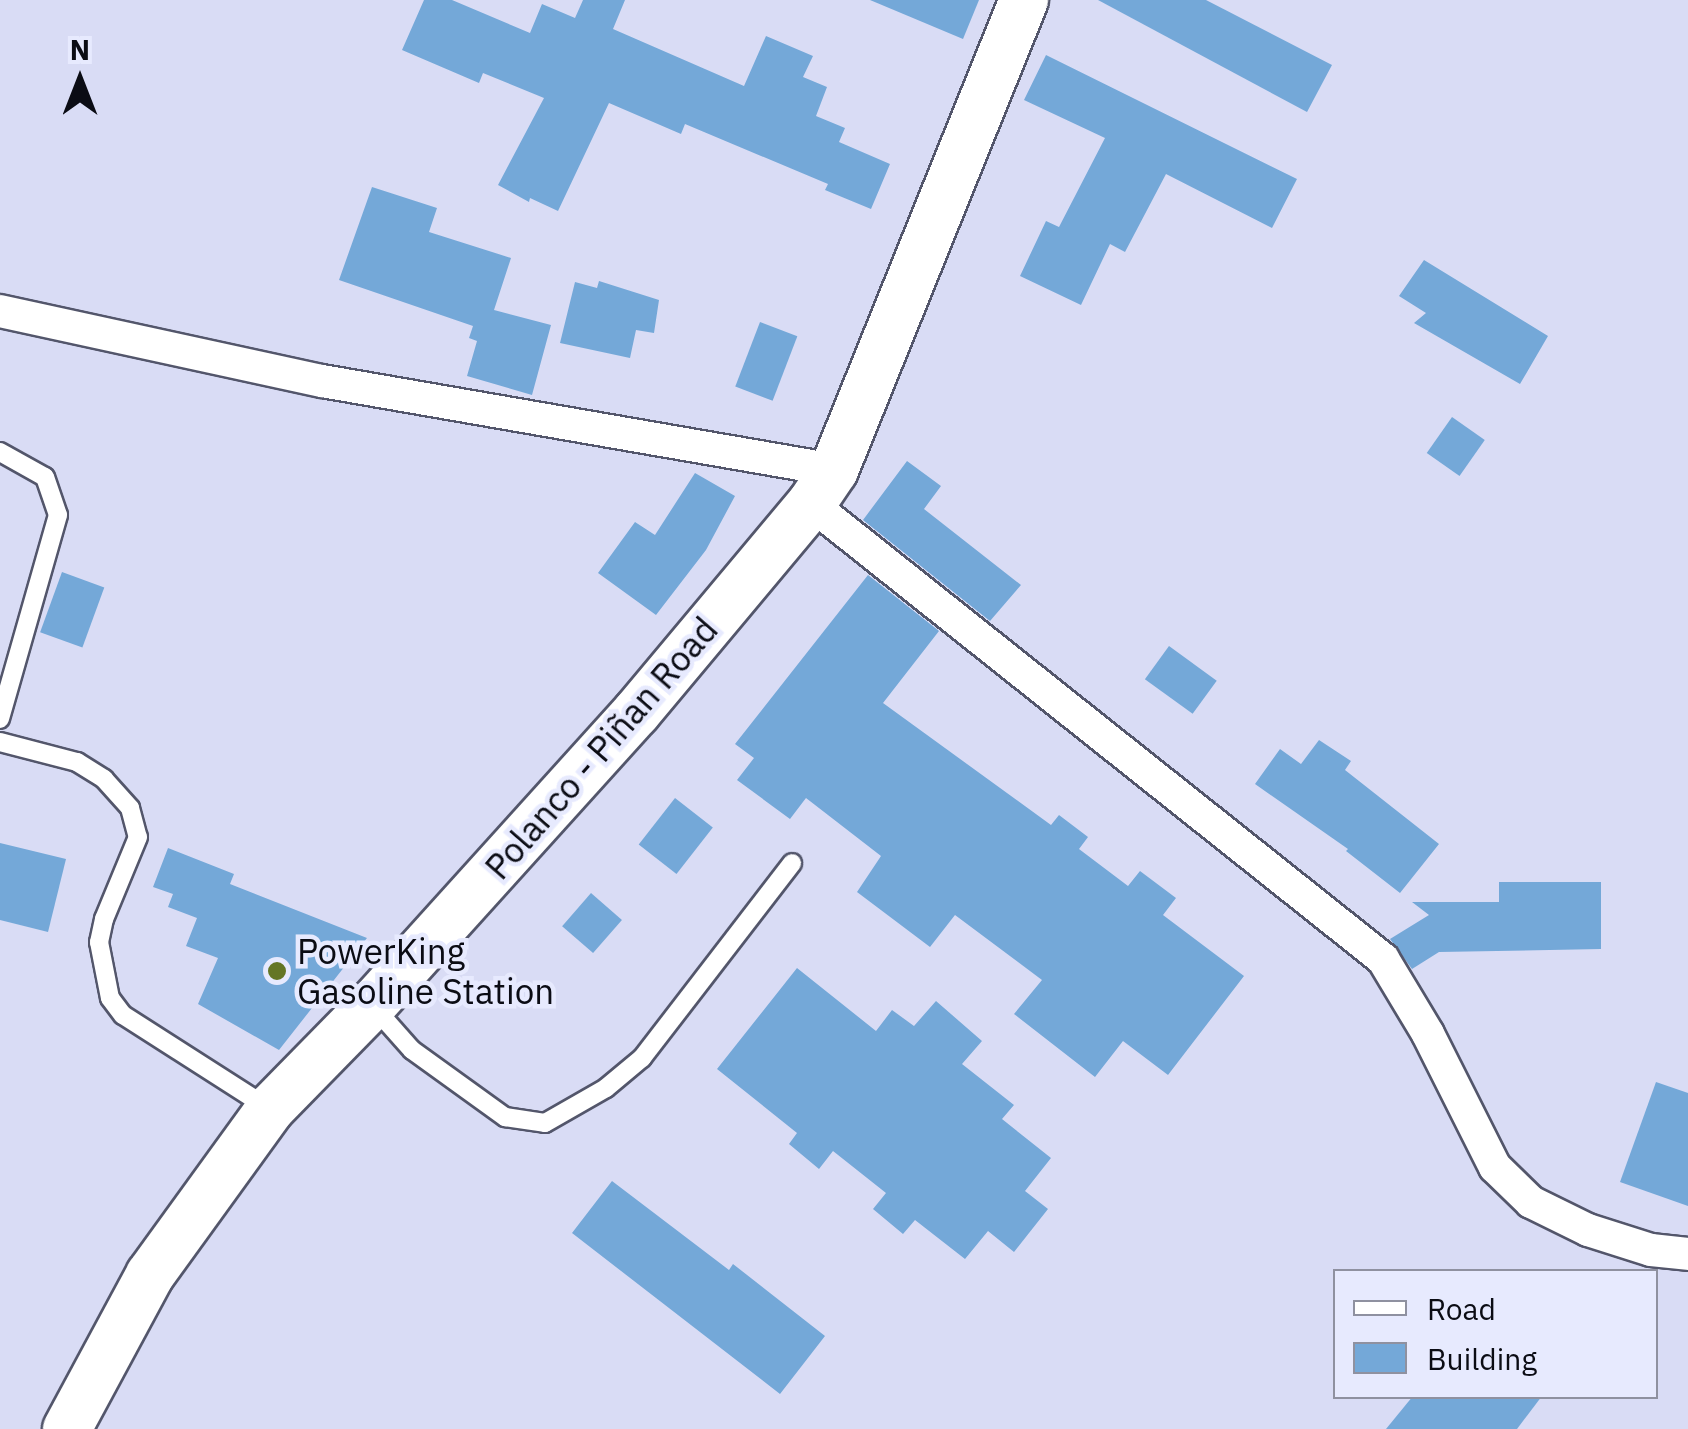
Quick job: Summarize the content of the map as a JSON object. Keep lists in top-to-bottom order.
{
  "streets": {
    "main road": ["Polanco - Piñan Road"]
  },
  "places": ["PowerKing Gasoline Station"],
  "legend": ["Road", "Building"],
  "north": "top"
}
